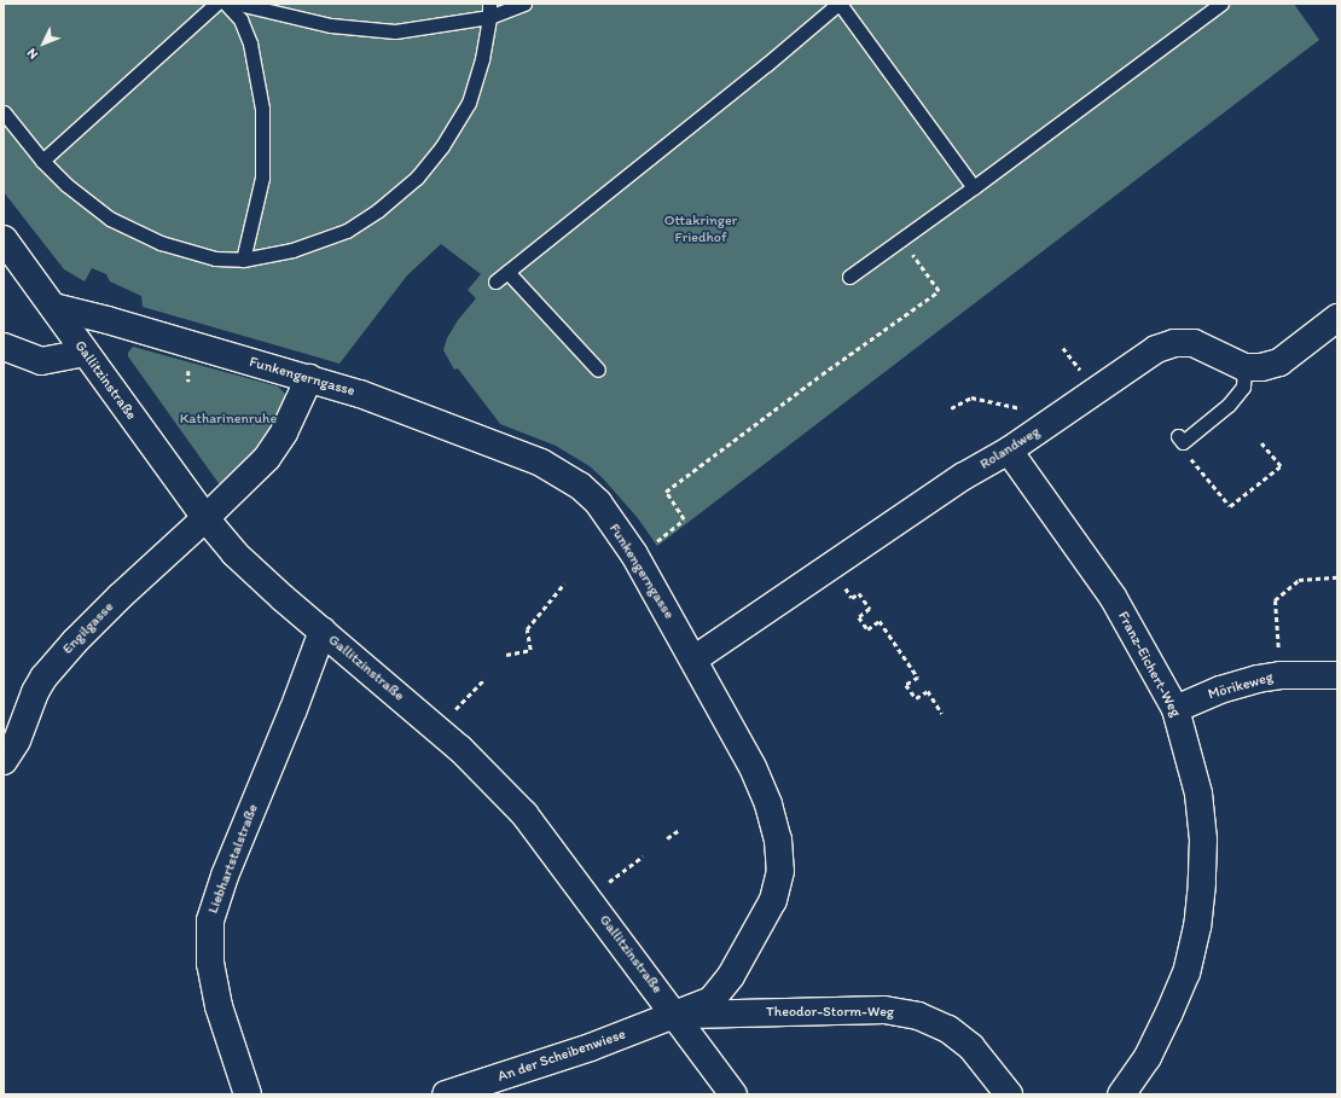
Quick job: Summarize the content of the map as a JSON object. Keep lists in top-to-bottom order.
{
  "streets": {
    "street": [
      "Funkengerngasse",
      "Gallitzinstraße",
      "Rolandweg",
      "Engilgasse",
      "Franz-Eichert-Weg",
      "Mörikeweg",
      "Liebhartstalstraße",
      "Theodor-Storm-Weg",
      "An der Scheibenwiese"
    ]
  },
  "crossings": [
    ["Funkengerngasse", "Gallitzinstraße"],
    ["Funkengerngasse", "Rolandweg"],
    ["Funkengerngasse", "Theodor-Storm-Weg"],
    ["Funkengerngasse", "An der Scheibenwiese"],
    ["Gallitzinstraße", "Engilgasse"],
    ["Gallitzinstraße", "Liebhartstalstraße"],
    ["Gallitzinstraße", "Theodor-Storm-Weg"],
    ["Gallitzinstraße", "An der Scheibenwiese"],
    ["Rolandweg", "Franz-Eichert-Weg"],
    ["Franz-Eichert-Weg", "Mörikeweg"],
    ["Theodor-Storm-Weg", "An der Scheibenwiese"]
  ],
  "parks": ["Ottakringer Friedhof", "Katharinenruhe"],
  "north": "bottom left"
}
